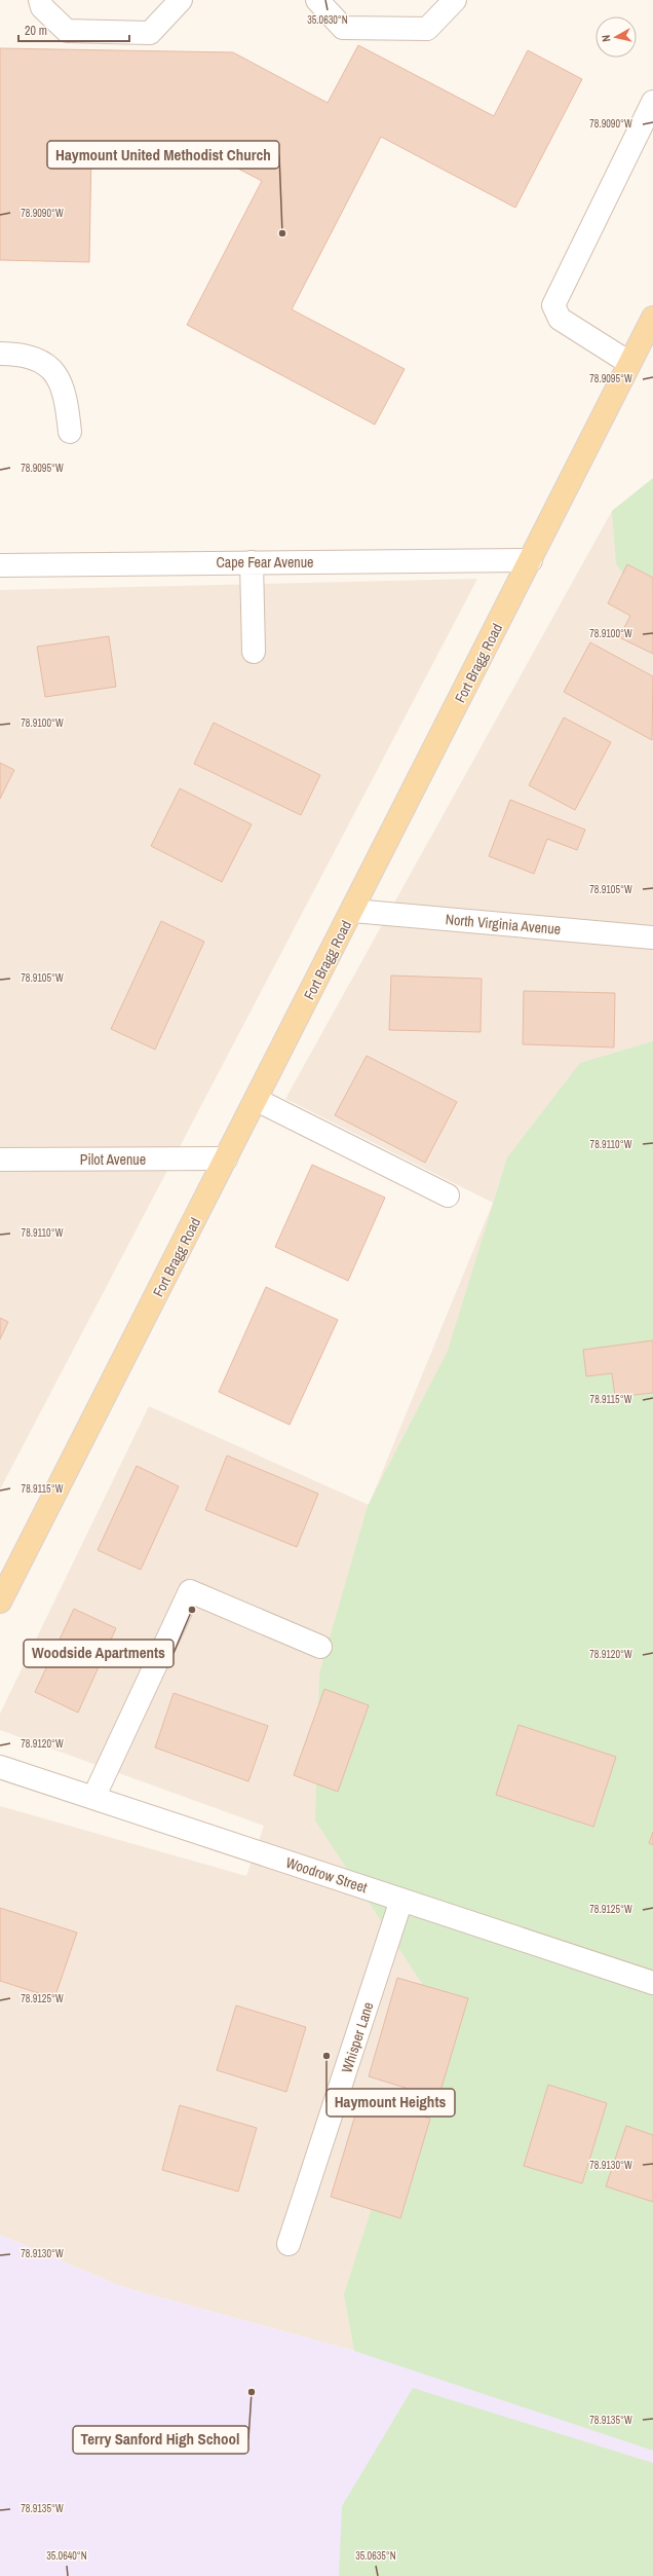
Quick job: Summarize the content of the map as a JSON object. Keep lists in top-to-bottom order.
{
  "streets": {
    "main road": ["Fort Bragg Road"],
    "street": [
      "Cape Fear Avenue",
      "North Virginia Avenue",
      "Pilot Avenue",
      "Woodrow Street",
      "Whisper Lane"
    ]
  },
  "crossings": [
    ["Cape Fear Avenue", "Fort Bragg Road"],
    ["Fort Bragg Road", "North Virginia Avenue"],
    ["Fort Bragg Road", "Pilot Avenue"],
    ["Woodrow Street", "Whisper Lane"]
  ],
  "places": [
    "Haymount United Methodist Church",
    "Woodside Apartments",
    "Haymount Heights",
    "Terry Sanford High School"
  ],
  "scale_bar": "20 m",
  "north": "left",
  "coordinates": [
    "35.0630°N",
    "78.9090°W",
    "78.9095°W",
    "78.9100°W",
    "78.9105°W",
    "78.9110°W",
    "78.9115°W",
    "78.9120°W",
    "78.9125°W",
    "78.9130°W",
    "78.9135°W",
    "35.0640°N",
    "35.0635°N"
  ]
}
